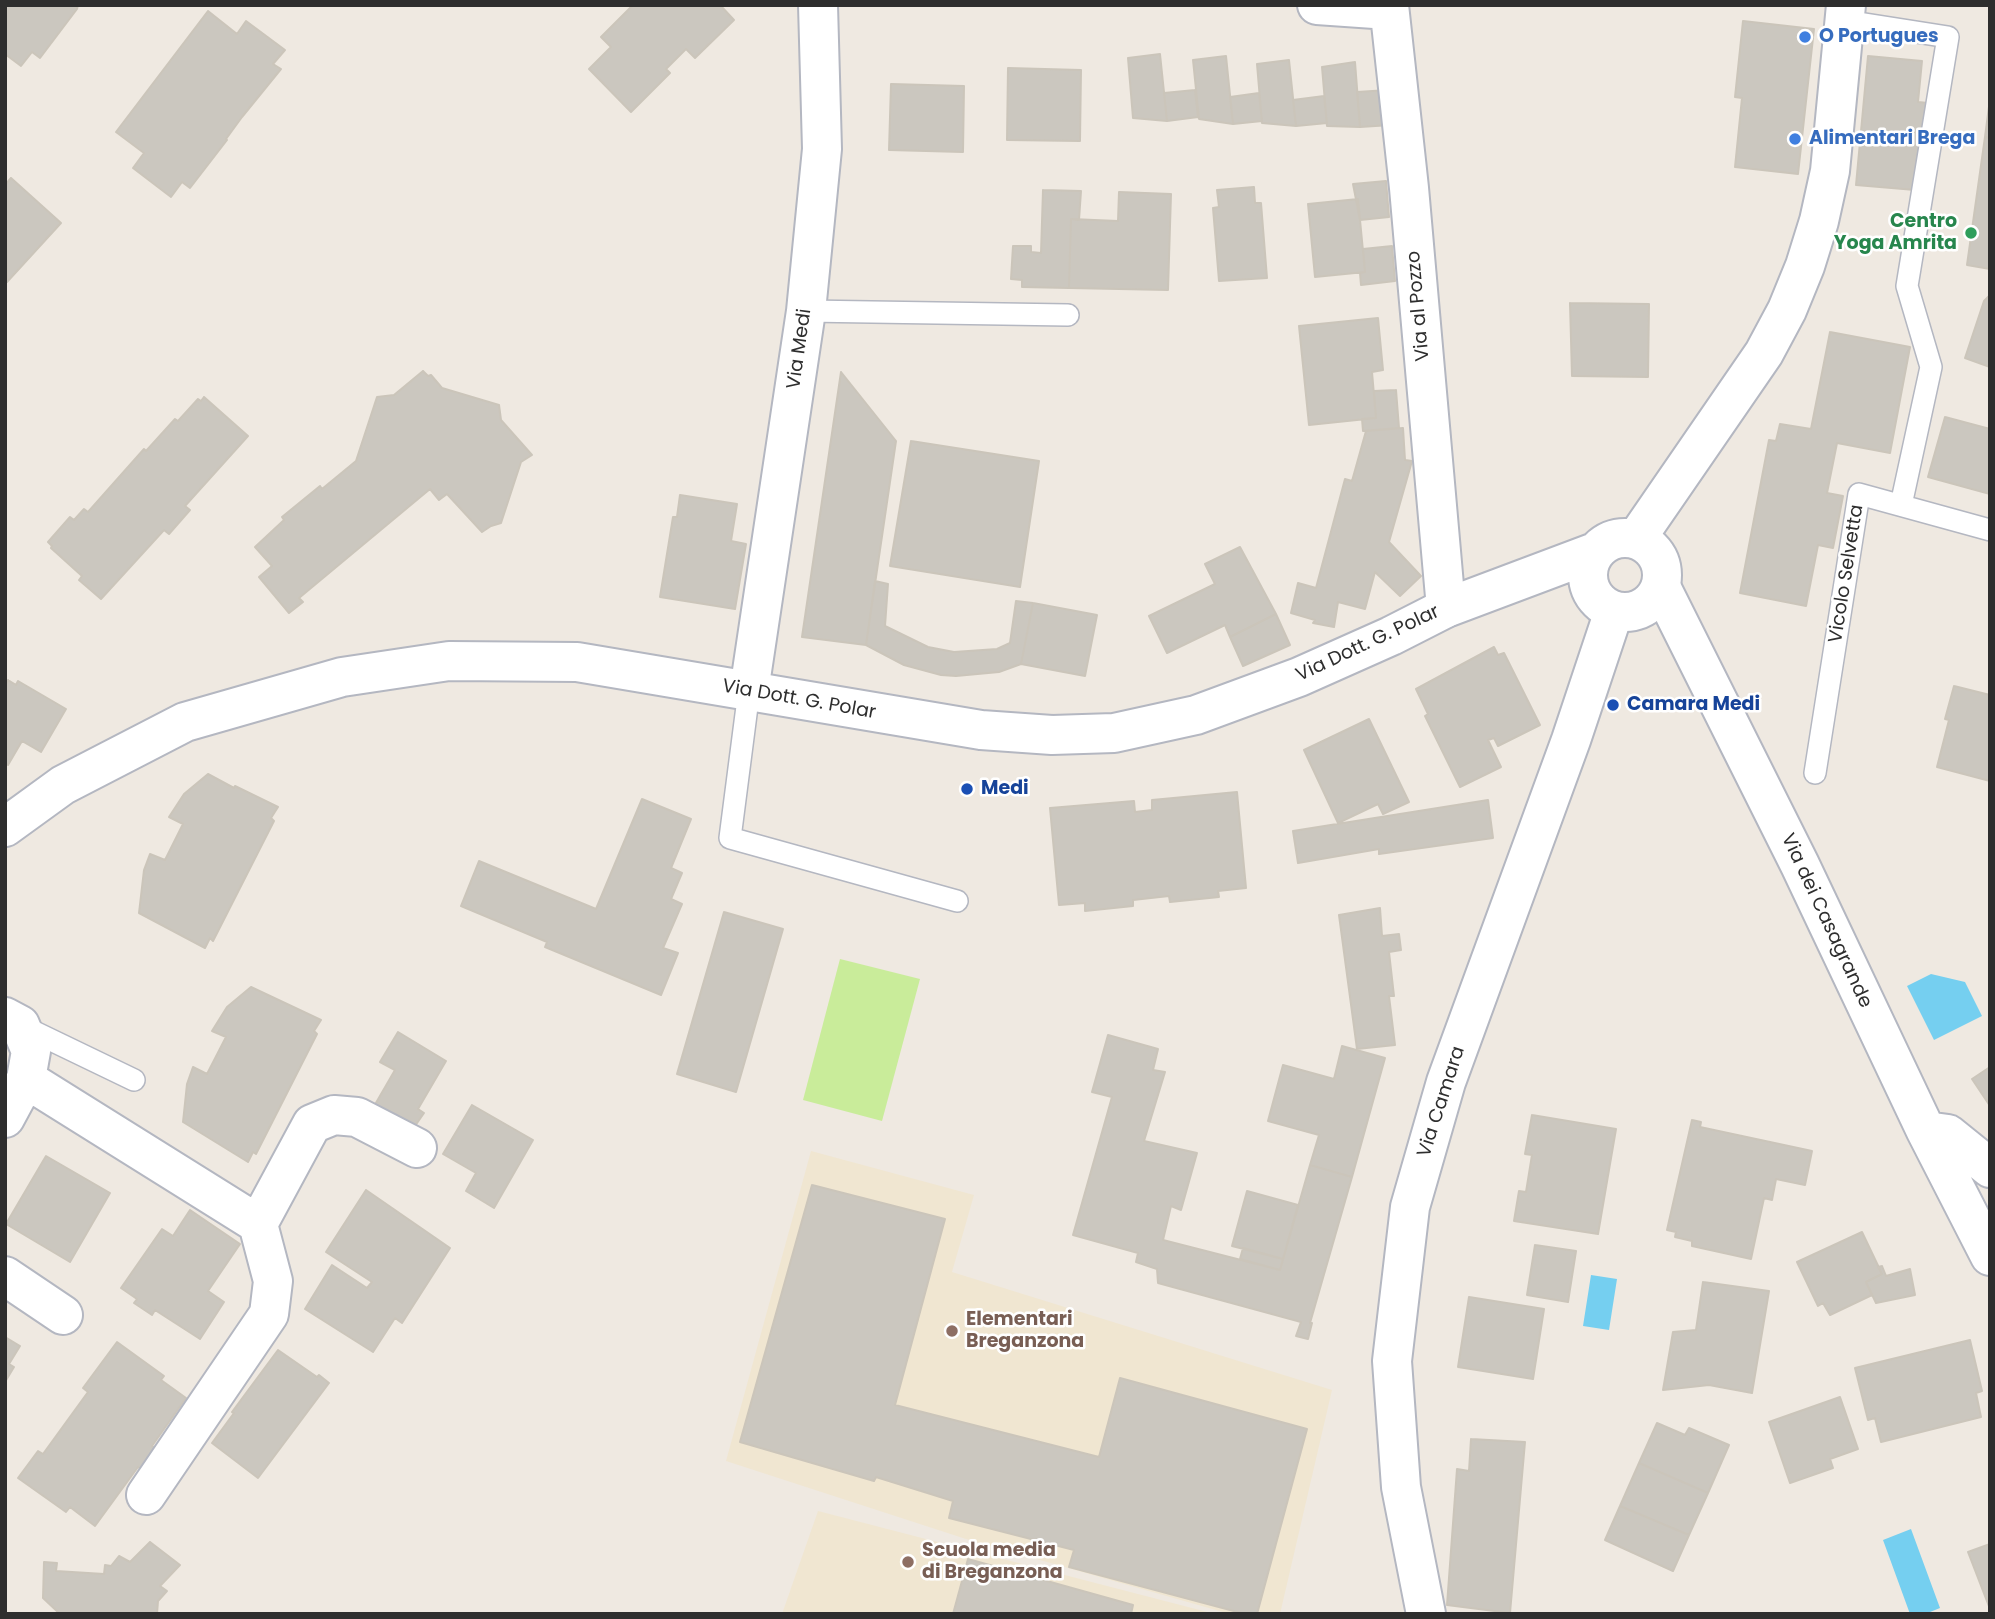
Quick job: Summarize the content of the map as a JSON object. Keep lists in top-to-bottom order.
{
  "streets": {
    "street": [
      "Via al Pozzo",
      "Via Medi",
      "Via Dott. G. Polar",
      "Via dei Casagrande",
      "Via Camara"
    ],
    "lane": ["Vicolo Selvetta"]
  },
  "crossings": [
    ["Via al Pozzo", "Via Dott. G. Polar"],
    ["Via Medi", "Via Dott. G. Polar"],
    ["Via Dott. G. Polar", "Via dei Casagrande"],
    ["Via Dott. G. Polar", "Via Camara"],
    ["Via dei Casagrande", "Via Camara"]
  ],
  "places": [
    "O Portugues",
    "Alimentari Brega",
    "Centro Yoga Amrita",
    "Camara Medi",
    "Medi",
    "Elementari Breganzona",
    "Scuola media di Breganzona"
  ]
}
